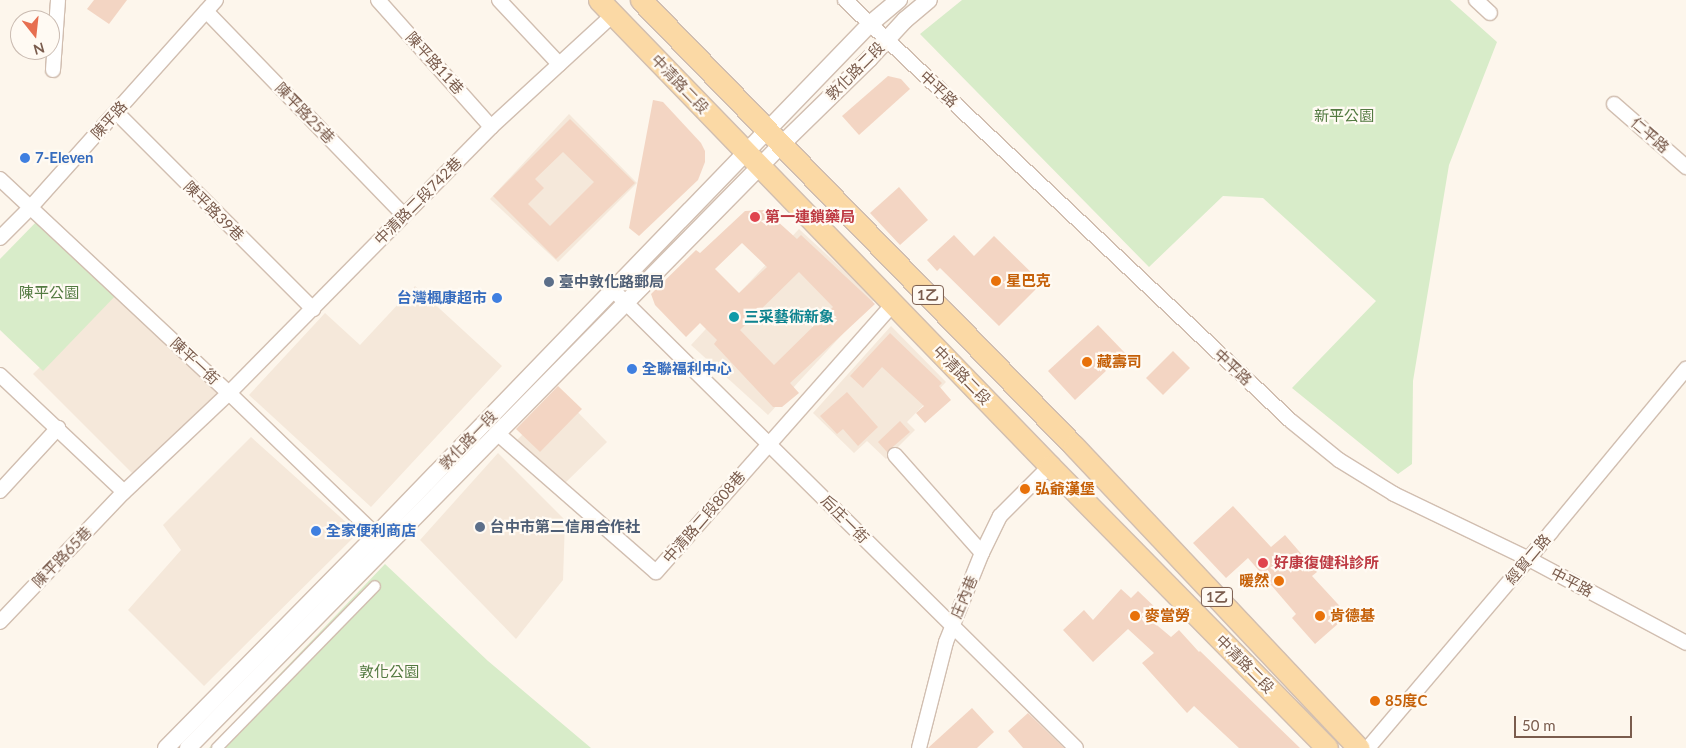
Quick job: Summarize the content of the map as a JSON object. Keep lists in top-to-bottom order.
{
  "streets": {
    "main road": ["中清路二段", "1乙"],
    "street": [
      "陳平路11巷",
      "敦化路二段",
      "中平路",
      "陳平路25巷",
      "陳平路",
      "仁平路",
      "中清路二段742巷",
      "陳平路39巷",
      "陳平一街",
      "敦化路一段",
      "中清路二段808巷",
      "后庄一街",
      "陳平路65巷",
      "經貿二路",
      "庄內巷"
    ]
  },
  "crossings": [
    ["陳平路11巷", "中清路二段742巷"],
    ["敦化路二段", "中清路二段"],
    ["敦化路二段", "中平路"],
    ["敦化路二段", "敦化路一段"],
    ["中清路二段", "中清路二段742巷"],
    ["中清路二段", "敦化路一段"],
    ["中清路二段", "中清路二段808巷"],
    ["中清路二段", "庄內巷"],
    ["中平路", "經貿二路"],
    ["陳平路25巷", "陳平路"],
    ["陳平路25巷", "中清路二段742巷"],
    ["陳平路", "陳平路39巷"],
    ["陳平路", "陳平一街"],
    ["中清路二段742巷", "陳平路39巷"],
    ["中清路二段742巷", "陳平一街"],
    ["中清路二段742巷", "陳平路65巷"],
    ["陳平一街", "敦化路一段"],
    ["陳平一街", "陳平路65巷"],
    ["敦化路一段", "中清路二段808巷"],
    ["敦化路一段", "后庄一街"],
    ["中清路二段808巷", "后庄一街"],
    ["后庄一街", "庄內巷"]
  ],
  "parks": ["新平公園", "陳平公園", "敦化公園"],
  "places": [
    "7-Eleven",
    "第一連鎖藥局",
    "星巴克",
    "臺中敦化路郵局",
    "台灣楓康超市",
    "三采藝術新象",
    "藏壽司",
    "全聯福利中心",
    "弘爺漢堡",
    "台中市第二信用合作社",
    "全家便利商店",
    "好康復健科診所",
    "暖然",
    "麥當勞",
    "肯德基",
    "85度C"
  ],
  "scale_bar": "50 m",
  "north": "bottom"
}
